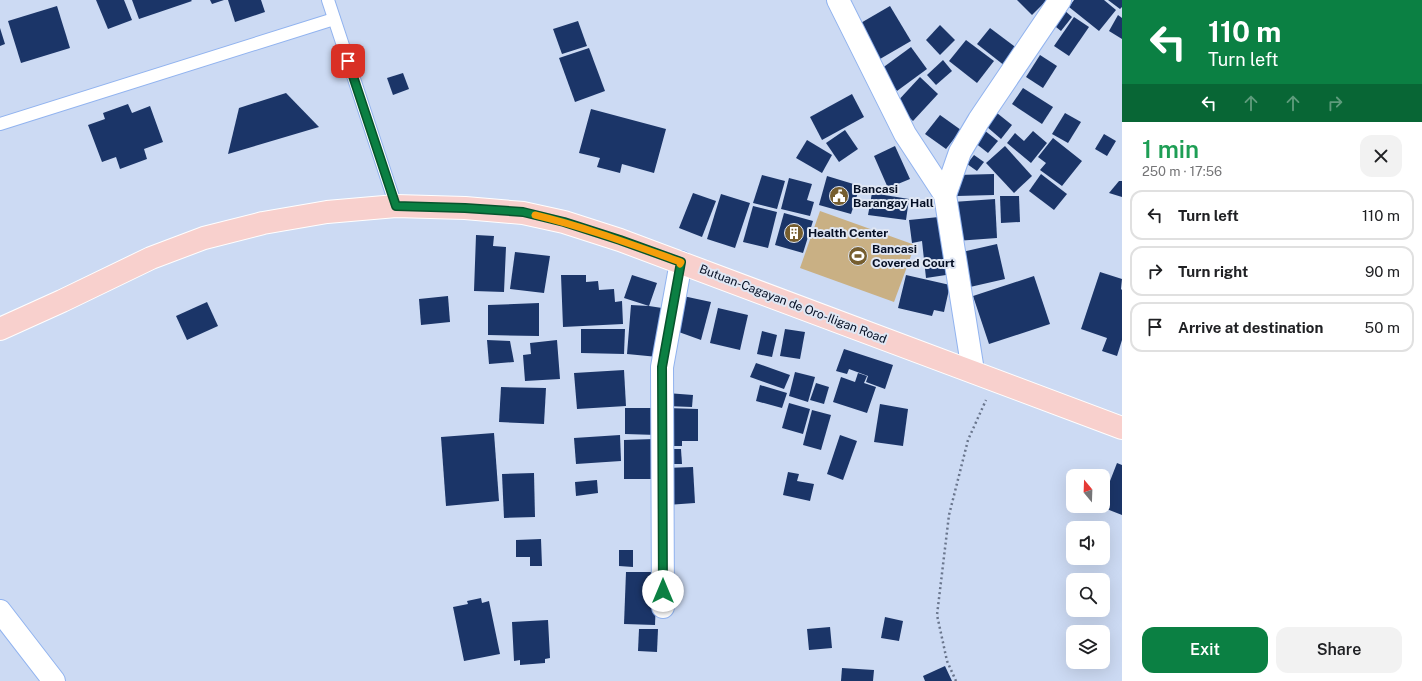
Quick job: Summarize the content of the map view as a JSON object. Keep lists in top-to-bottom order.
{
  "streets": {
    "main road": ["Butuan-Cagayan de Oro-Iligan Road"]
  },
  "places": {
    "public building": ["Bancasi Barangay Hall"],
    "building": ["Health Center"],
    "sports": ["Bancasi Covered Court"]
  },
  "north": "top",
  "page": {
    "turn": ["110 m", "Turn left"],
    "heading": ["1 min", "250 m · 17:56"],
    "list": [
      {
        "name": "Turn left",
        "value": "110 m"
      },
      {
        "name": "Turn right",
        "value": "90 m"
      },
      {
        "name": "Arrive at destination",
        "value": "50 m"
      }
    ],
    "buttons": ["Exit", "Share"]
  }
}
